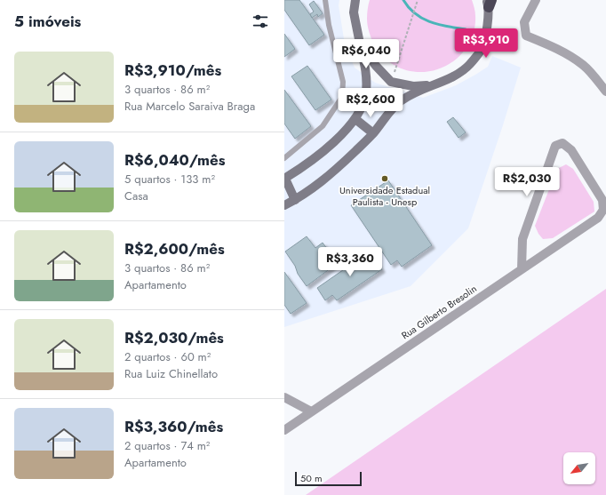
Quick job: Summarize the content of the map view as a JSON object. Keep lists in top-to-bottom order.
{
  "streets": {
    "street": ["Rua Gilberto Bresolin"]
  },
  "places": ["Universidade Estadual Paulista - Unesp"],
  "scale_bar": "50 m",
  "north": "bottom left",
  "page": {
    "heading": "5 imóveis",
    "price": [
      "R$3,910",
      "R$6,040",
      "R$2,600",
      "R$2,030",
      "R$3,360"
    ],
    "list": [
      {
        "name": "R$3,910/mês",
        "note": "3 quartos · 86 m² · Rua Marcelo Saraiva Braga"
      },
      {
        "name": "R$6,040/mês",
        "note": "5 quartos · 133 m² · Casa"
      },
      {
        "name": "R$2,600/mês",
        "note": "3 quartos · 86 m² · Apartamento"
      },
      {
        "name": "R$2,030/mês",
        "note": "2 quartos · 60 m² · Rua Luiz Chinellato"
      },
      {
        "name": "R$3,360/mês",
        "note": "2 quartos · 74 m² · Apartamento"
      }
    ],
    "scale": "50 m"
  }
}
